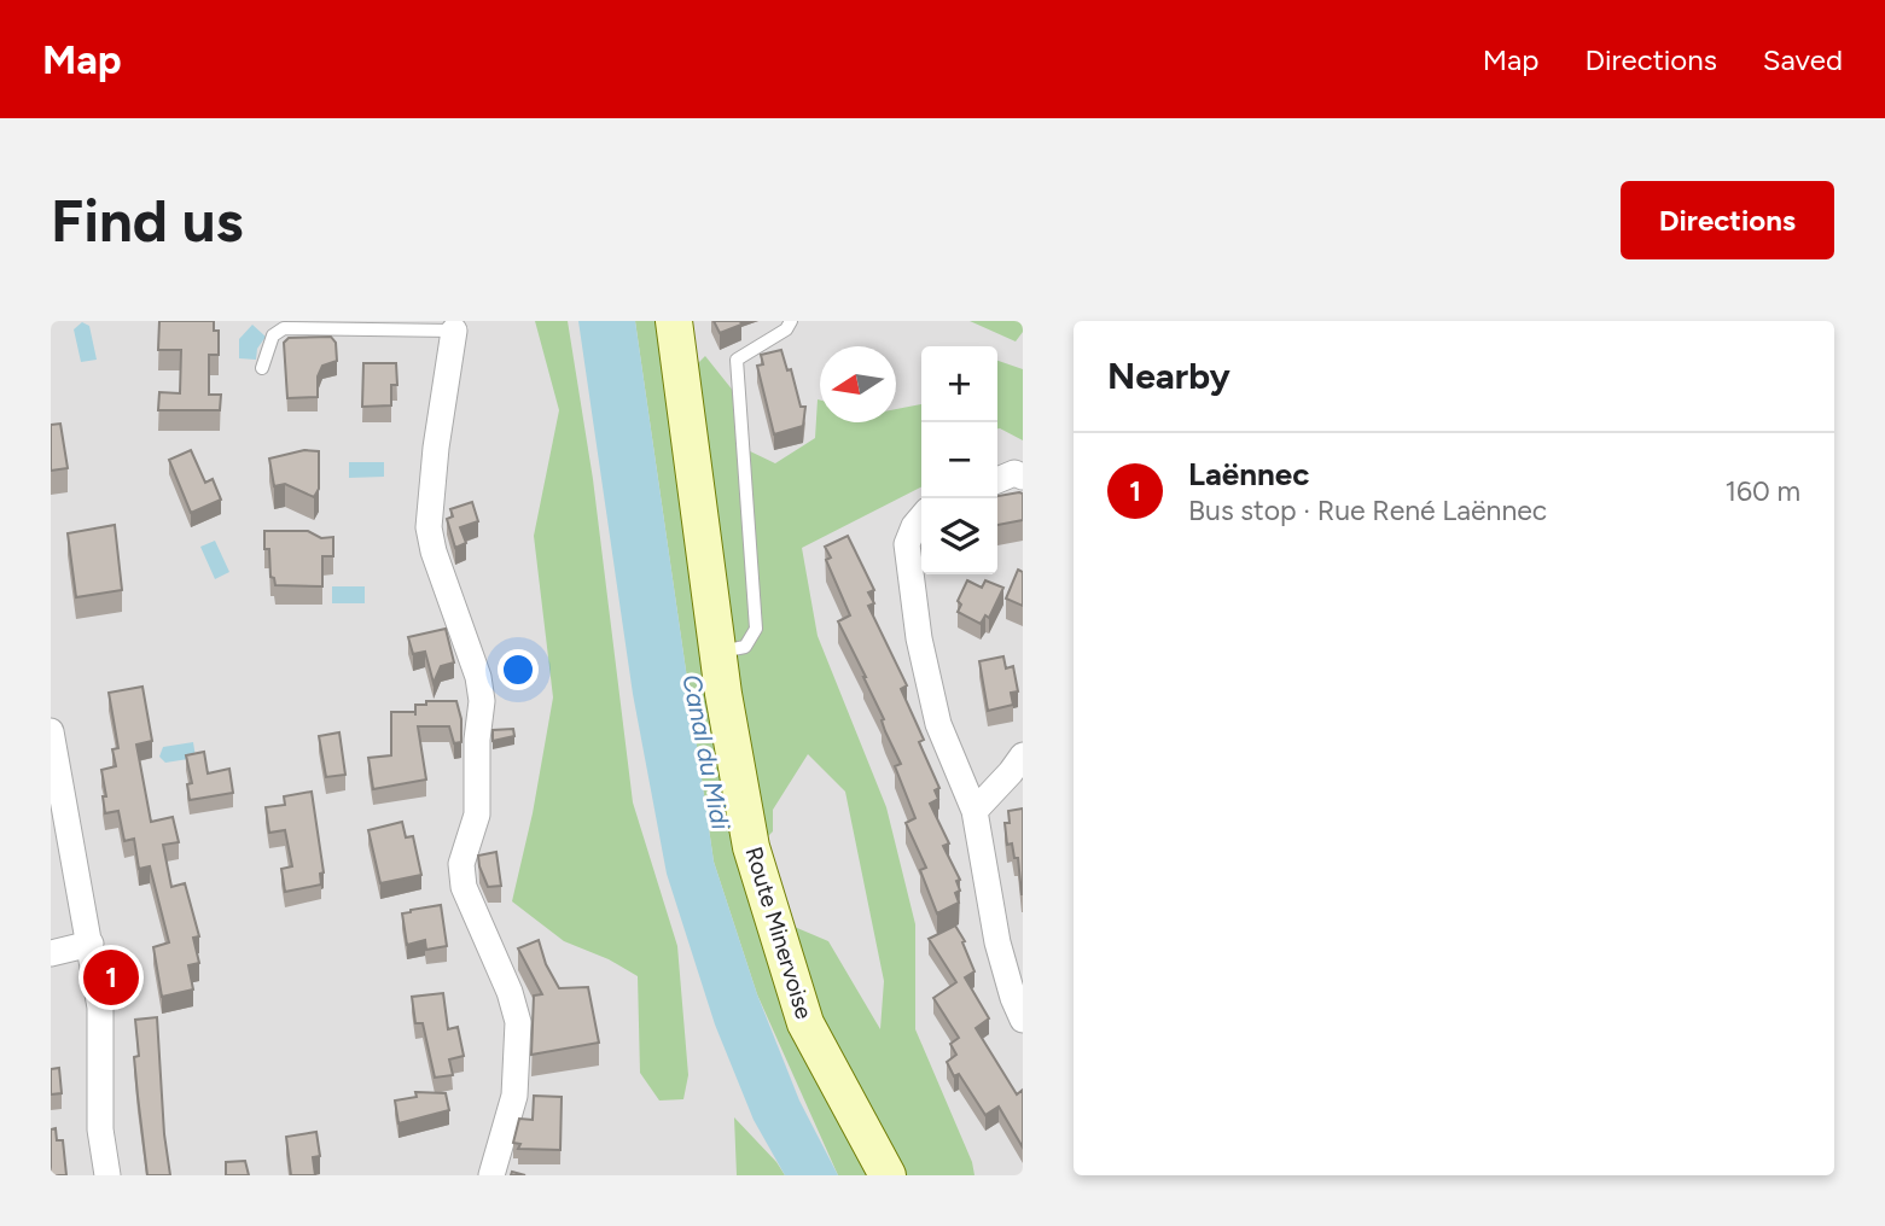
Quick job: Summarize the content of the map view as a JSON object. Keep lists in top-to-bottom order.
{
  "streets": {
    "main road": ["Route Minervoise"]
  },
  "water": ["Canal du Midi"],
  "north": "left",
  "page": {
    "header": "Map",
    "nav": ["Map", "Directions", "Saved"],
    "buttons": "Directions",
    "title": "Find us",
    "heading": "Nearby",
    "map_buttons": ["+", "−"],
    "list": [
      {
        "mark": "1",
        "name": "Laënnec",
        "note": "Bus stop · Rue René Laënnec",
        "value": "160 m"
      }
    ],
    "pins": "1"
  }
}
